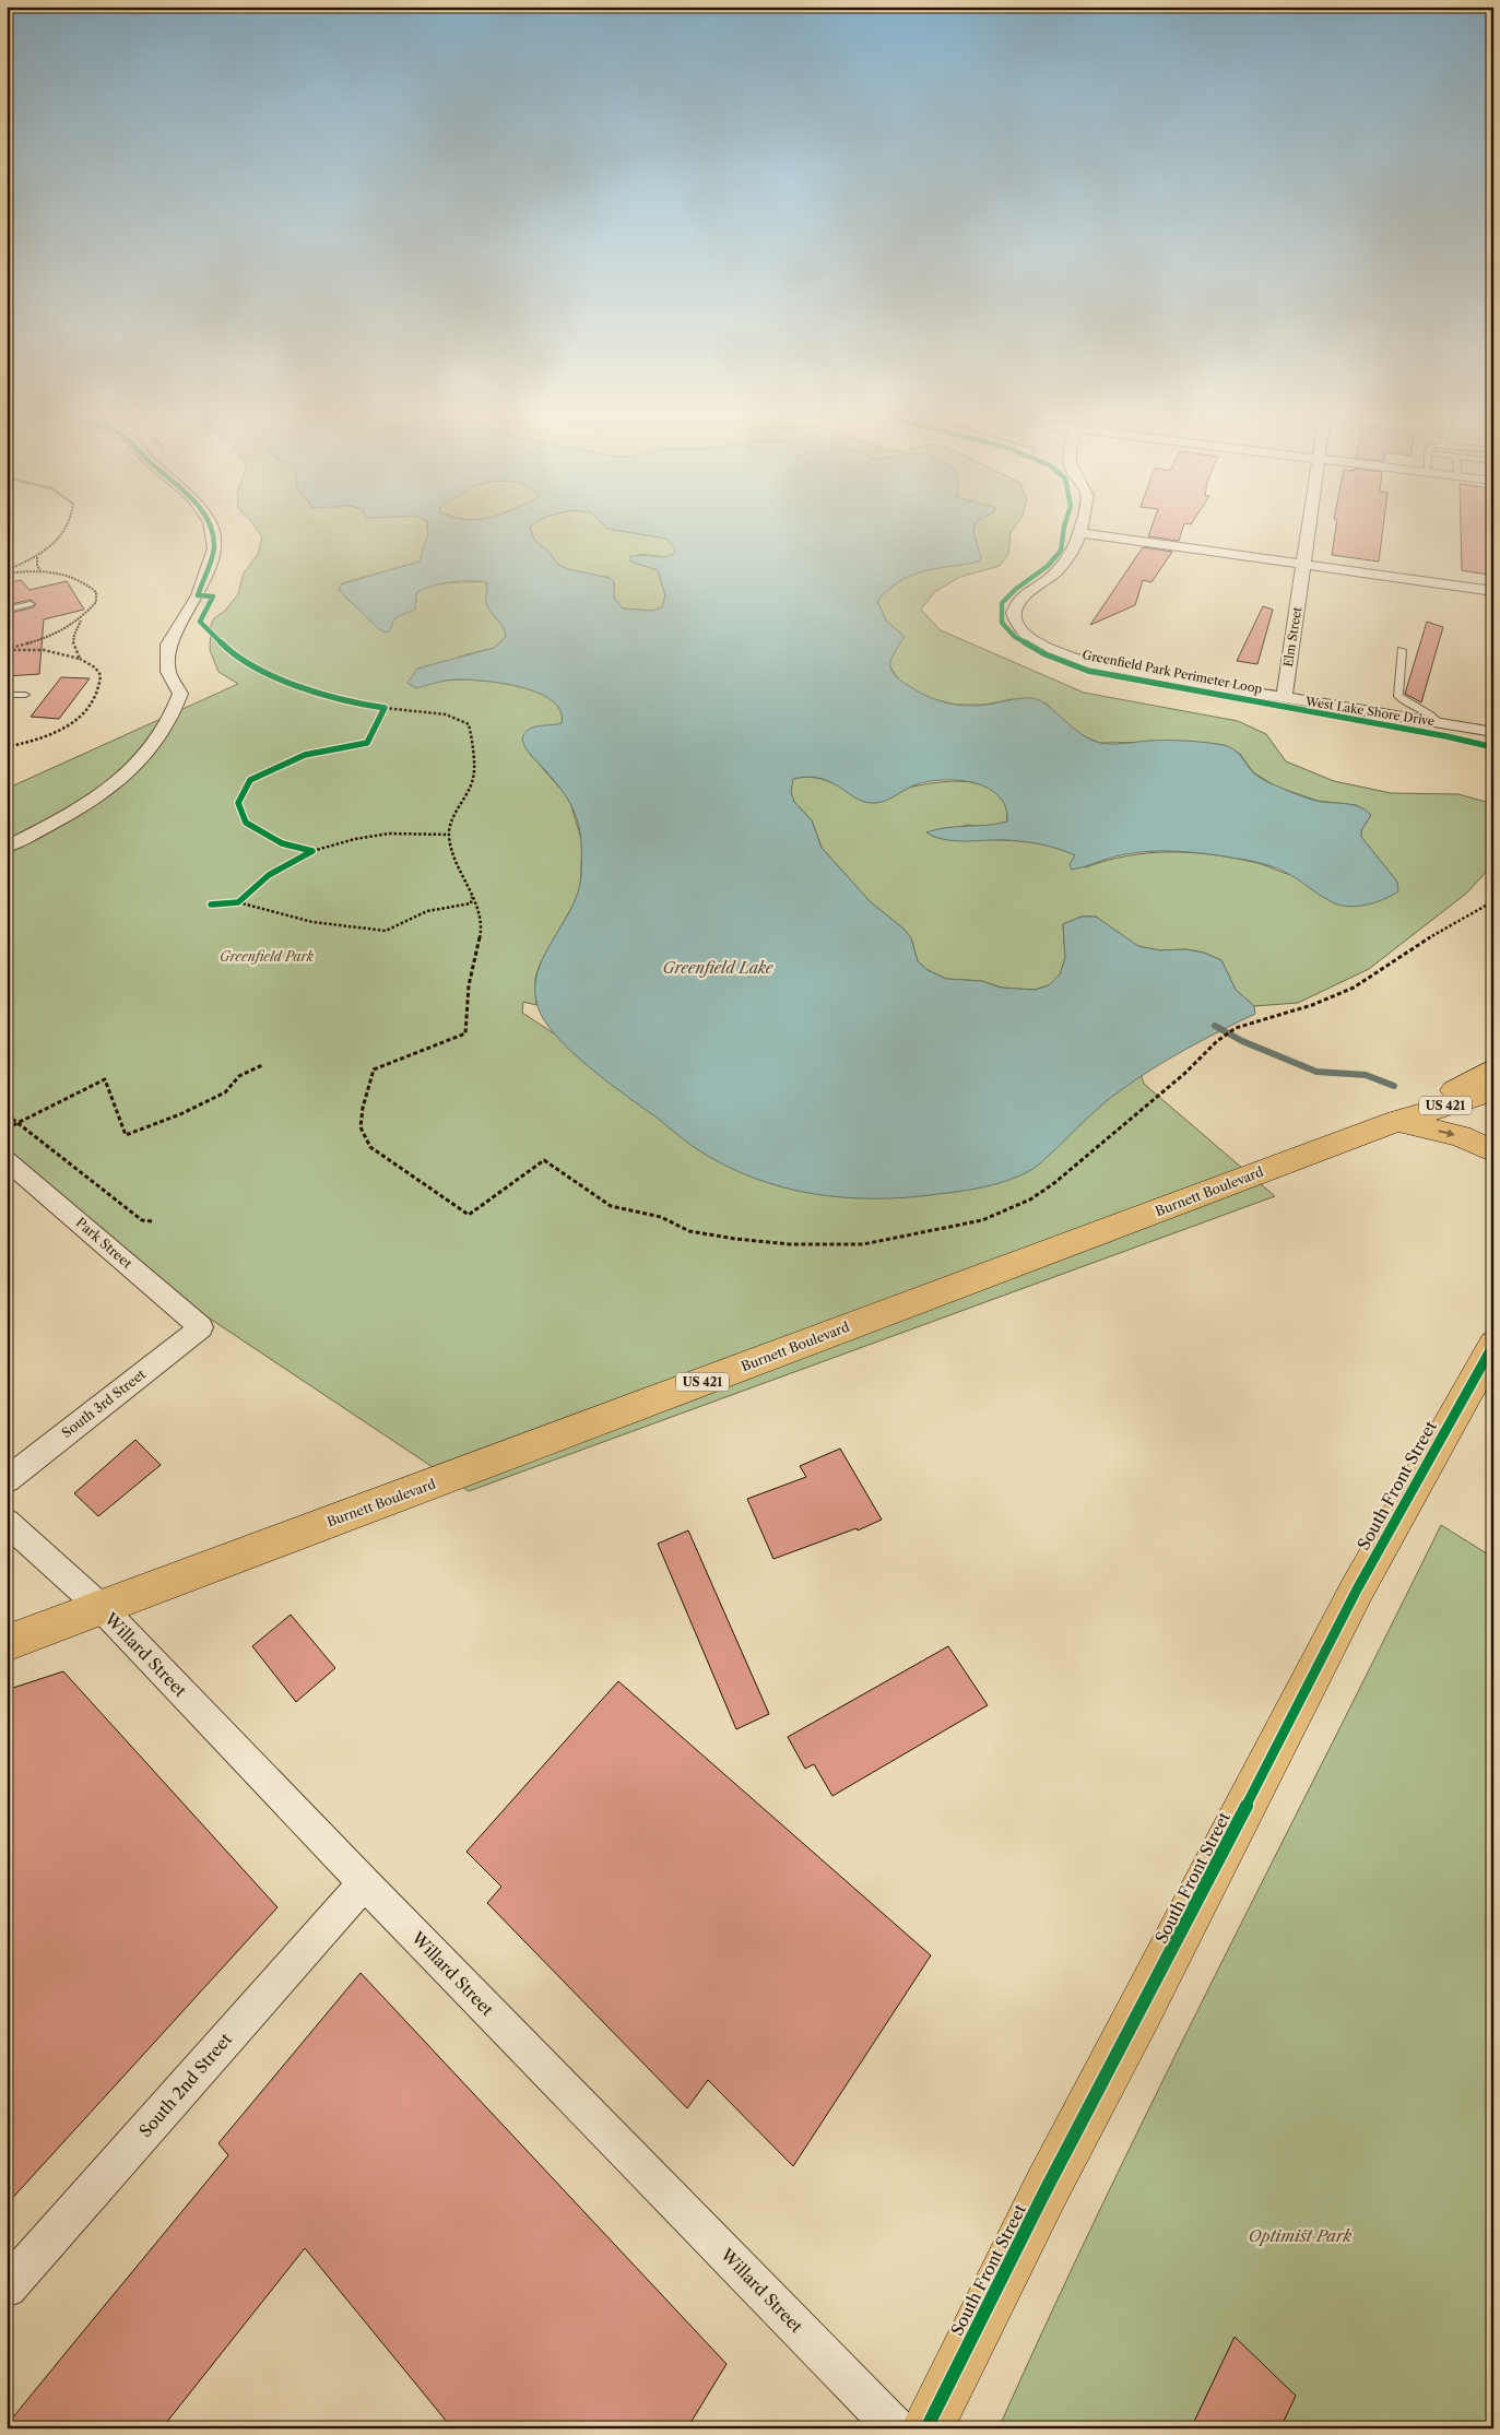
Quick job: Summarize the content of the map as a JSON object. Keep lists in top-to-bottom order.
{
  "streets": {
    "main road": ["US 421", "Burnett Boulevard", "South Front Street"],
    "street": [
      "Elm Street",
      "West Lake Shore Drive",
      "Park Street",
      "South 3rd Street",
      "Willard Street",
      "South 2nd Street"
    ],
    "cycle path": ["Greenfield Park Perimeter Loop"]
  },
  "crossings": [
    ["Elm Street", "West Lake Shore Drive"],
    ["Burnett Boulevard", "Willard Street"],
    ["Park Street", "South 3rd Street"],
    ["Willard Street", "South 2nd Street"]
  ],
  "water": ["Greenfield Lake"],
  "parks": ["Greenfield Park", "Optimist Park"]
}
